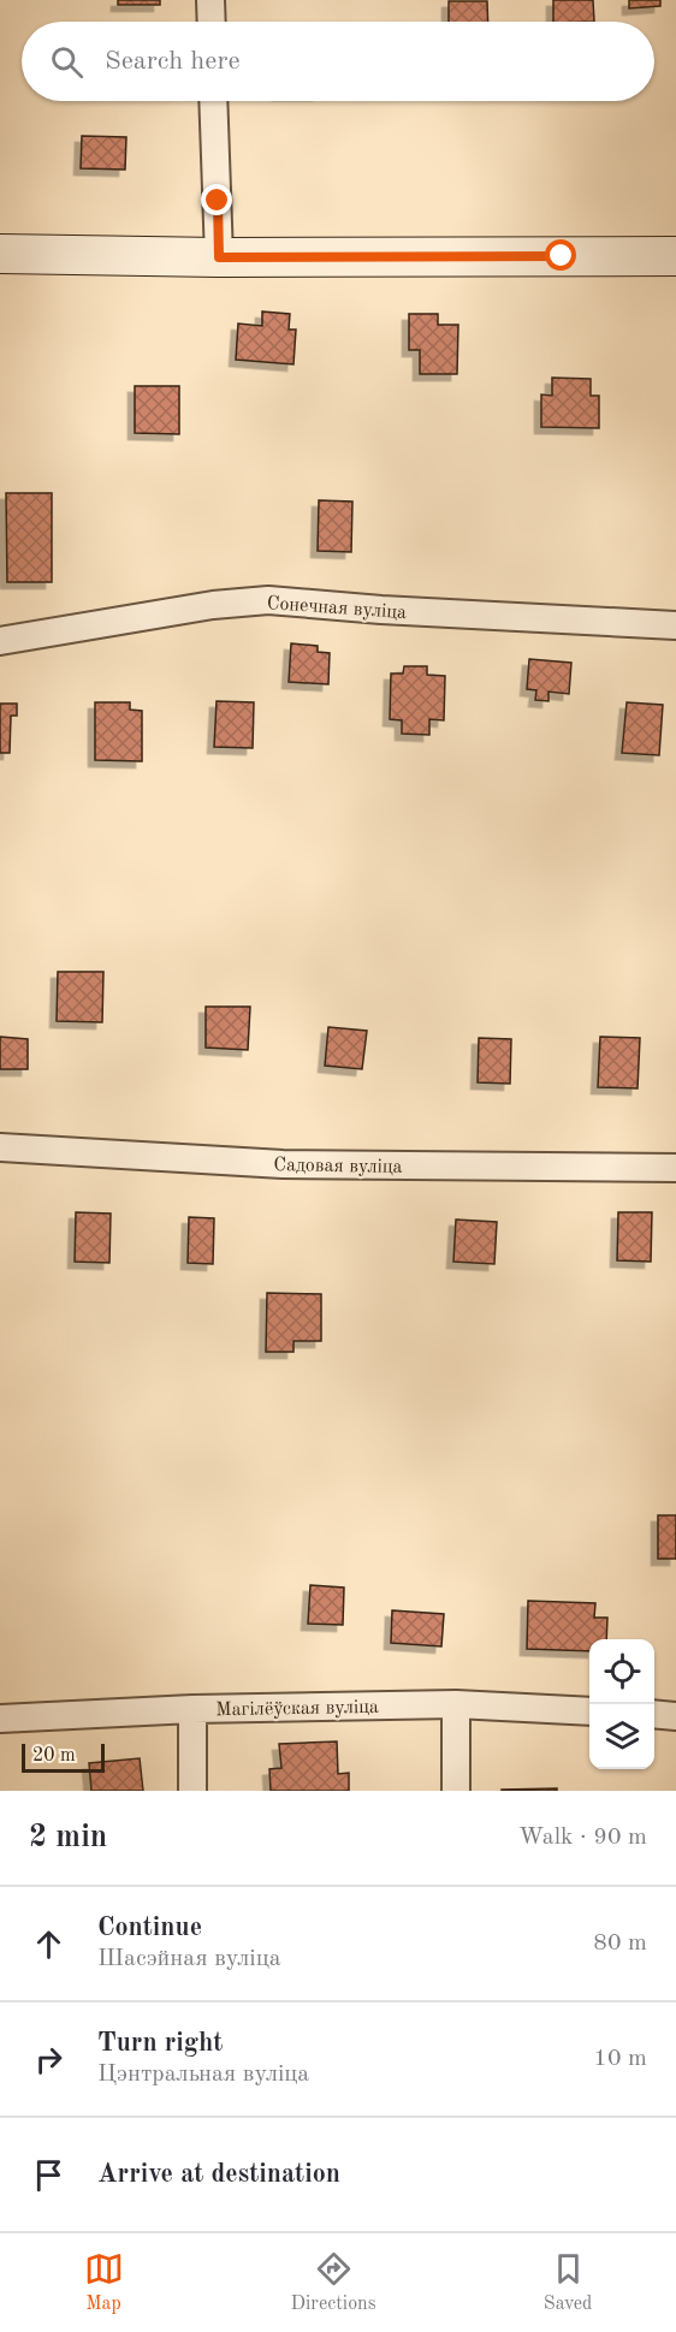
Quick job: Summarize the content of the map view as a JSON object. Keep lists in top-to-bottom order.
{
  "streets": {
    "street": ["Сонечная вуліца", "Садовая вуліца", "Магілёўская вуліца"]
  },
  "scale_bar": "20 m",
  "page": {
    "search": "Search here",
    "scale": "20 m",
    "heading": ["2 min", "Walk · 90 m"],
    "list": [
      ["Continue", "Шасэйная вуліца", "80 m"],
      ["Turn right", "Цэнтральная вуліца", "10 m"],
      "Arrive at destination"
    ],
    "nav": ["Map", "Directions", "Saved"]
  }
}
